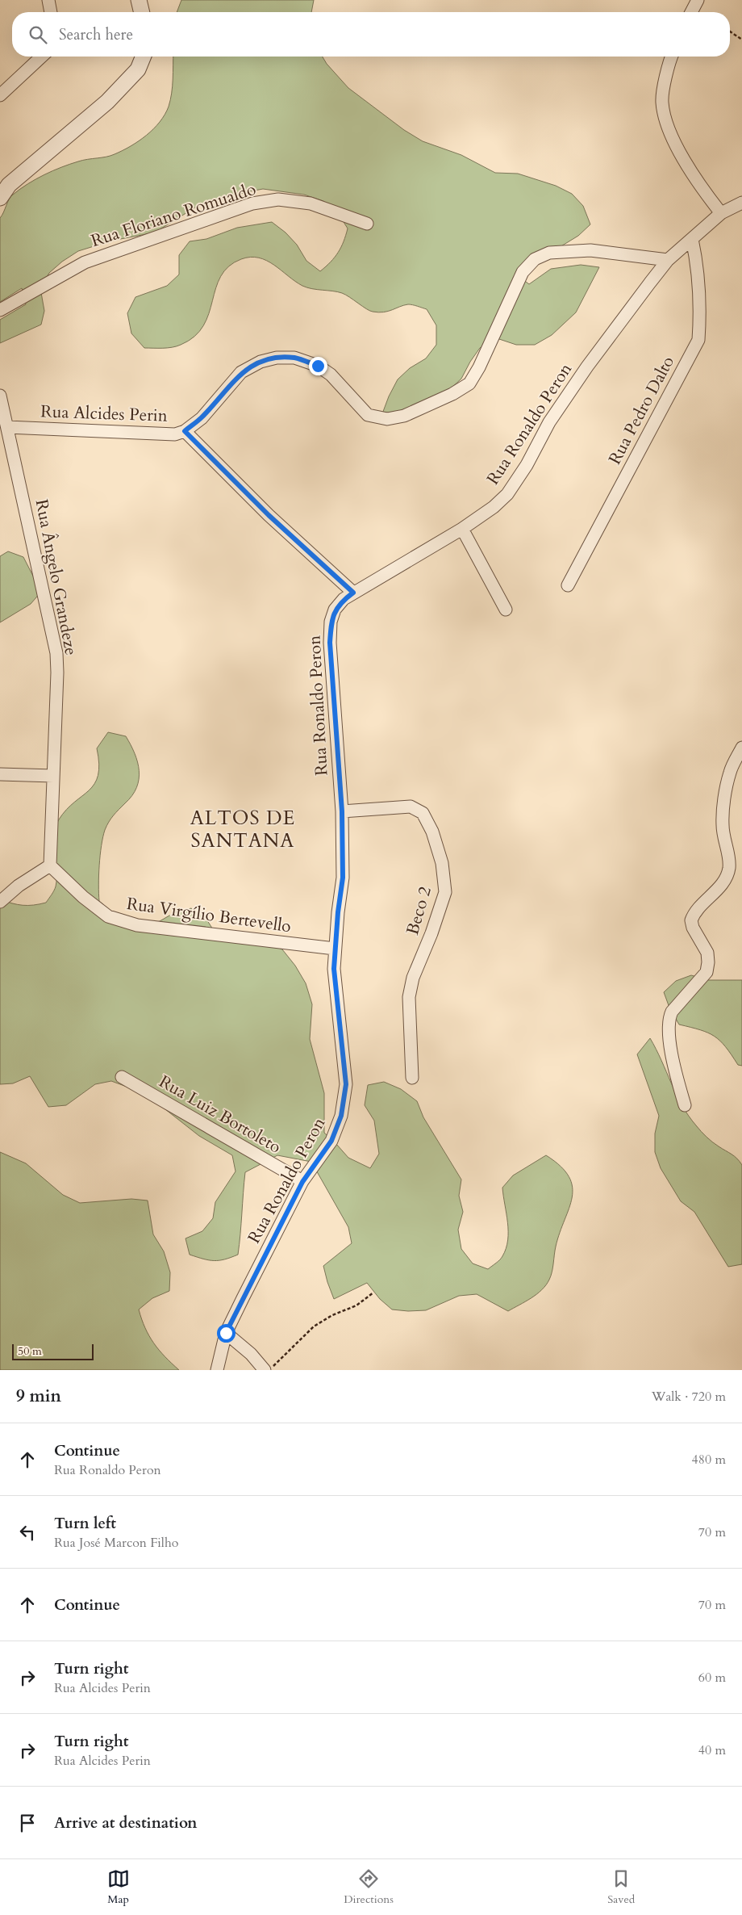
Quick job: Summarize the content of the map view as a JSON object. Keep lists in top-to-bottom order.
{
  "streets": {
    "street": [
      "Rua Floriano Romualdo",
      "Rua Pedro Dalto",
      "Rua Alcides Perin",
      "Rua Ronaldo Peron",
      "Rua Ângelo Grandeze",
      "Beco 2",
      "Rua Virgílio Bertevello",
      "Rua Luiz Bortoleto"
    ]
  },
  "crossings": [
    ["Rua Pedro Dalto", "Rua Ronaldo Peron"],
    ["Rua Alcides Perin", "Rua Ronaldo Peron"],
    ["Rua Alcides Perin", "Rua Ângelo Grandeze"],
    ["Rua Ronaldo Peron", "Beco 2"],
    ["Rua Ronaldo Peron", "Rua Virgílio Bertevello"],
    ["Rua Ronaldo Peron", "Rua Luiz Bortoleto"],
    ["Rua Ângelo Grandeze", "Rua Virgílio Bertevello"]
  ],
  "districts": ["ALTOS DE SANTANA"],
  "scale_bar": "50 m",
  "page": {
    "search": "Search here",
    "scale": "50 m",
    "heading": ["9 min", "Walk · 720 m"],
    "list": [
      ["Continue", "Rua Ronaldo Peron", "480 m"],
      ["Turn left", "Rua José Marcon Filho", "70 m"],
      ["Continue", "70 m"],
      ["Turn right", "Rua Alcides Perin", "60 m"],
      ["Turn right", "Rua Alcides Perin", "40 m"],
      "Arrive at destination"
    ],
    "nav": ["Map", "Directions", "Saved"]
  }
}
